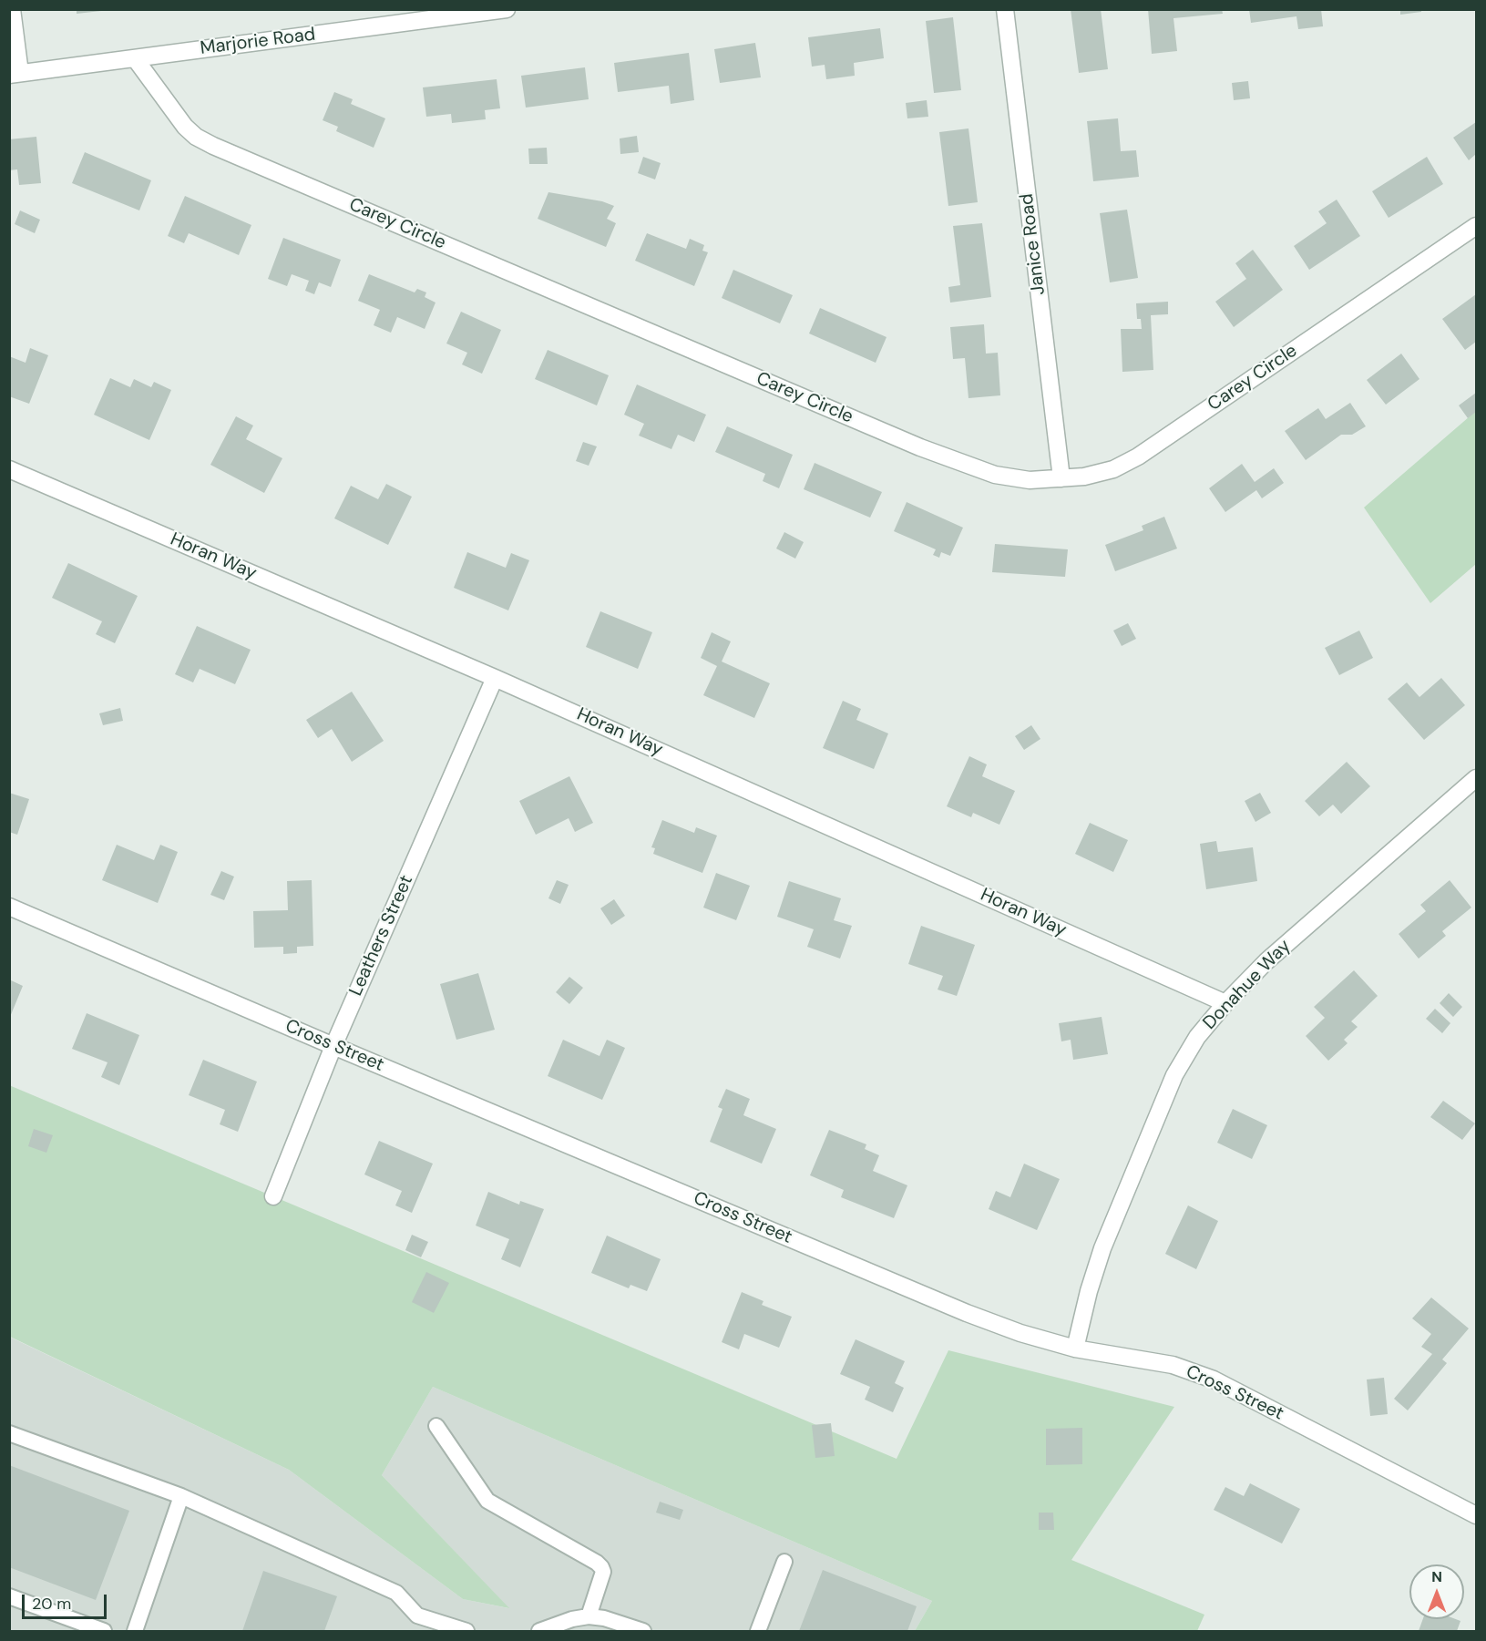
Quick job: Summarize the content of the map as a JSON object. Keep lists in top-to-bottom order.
{
  "streets": {
    "street": [
      "Marjorie Road",
      "Carey Circle",
      "Janice Road",
      "Horan Way",
      "Leathers Street",
      "Donahue Way",
      "Cross Street"
    ]
  },
  "crossings": [
    ["Marjorie Road", "Carey Circle"],
    ["Carey Circle", "Janice Road"],
    ["Horan Way", "Leathers Street"],
    ["Horan Way", "Donahue Way"],
    ["Leathers Street", "Cross Street"],
    ["Donahue Way", "Cross Street"]
  ],
  "scale_bar": "20 m",
  "north": "top"
}
